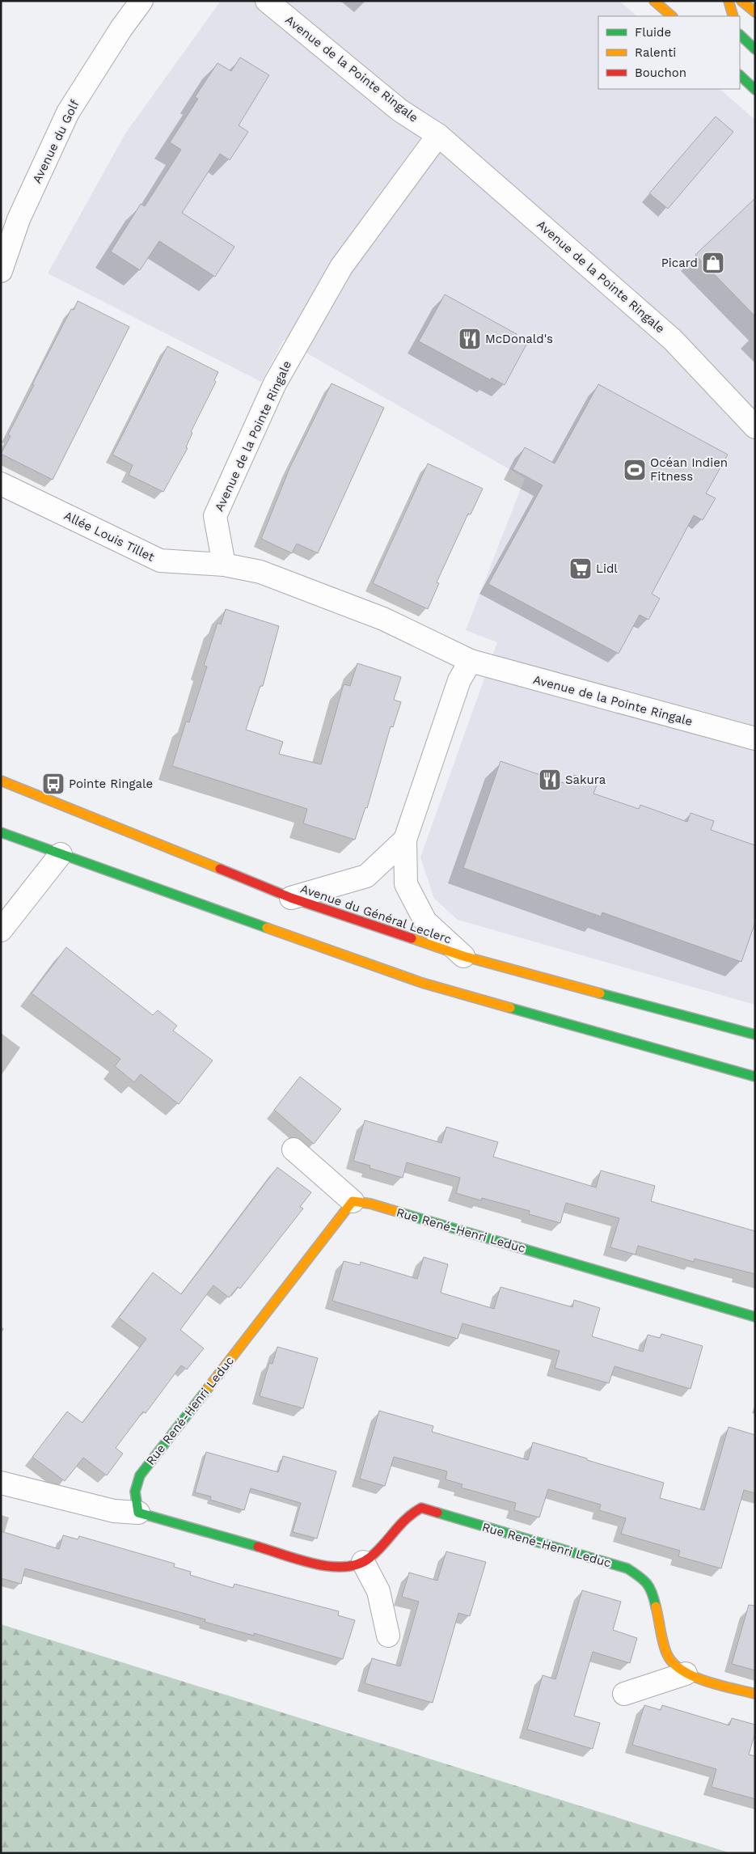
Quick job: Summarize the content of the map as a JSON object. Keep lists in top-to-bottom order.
{
  "streets": {
    "main road": ["Avenue du Général Leclerc", "Rue René-Henri Leduc"],
    "street": ["Avenue de la Pointe Ringale", "Avenue du Golf", "Allée Louis Tillet"]
  },
  "crossings": [
    ["Avenue de la Pointe Ringale", "Allée Louis Tillet"]
  ],
  "places": {
    "shop": ["Picard"],
    "restaurant": ["McDonald's", "Sakura"],
    "sports": ["Océan Indien Fitness"],
    "supermarket": ["Lidl"],
    "bus stop": ["Pointe Ringale"]
  },
  "legend": ["Fluide", "Ralenti", "Bouchon"]
}
